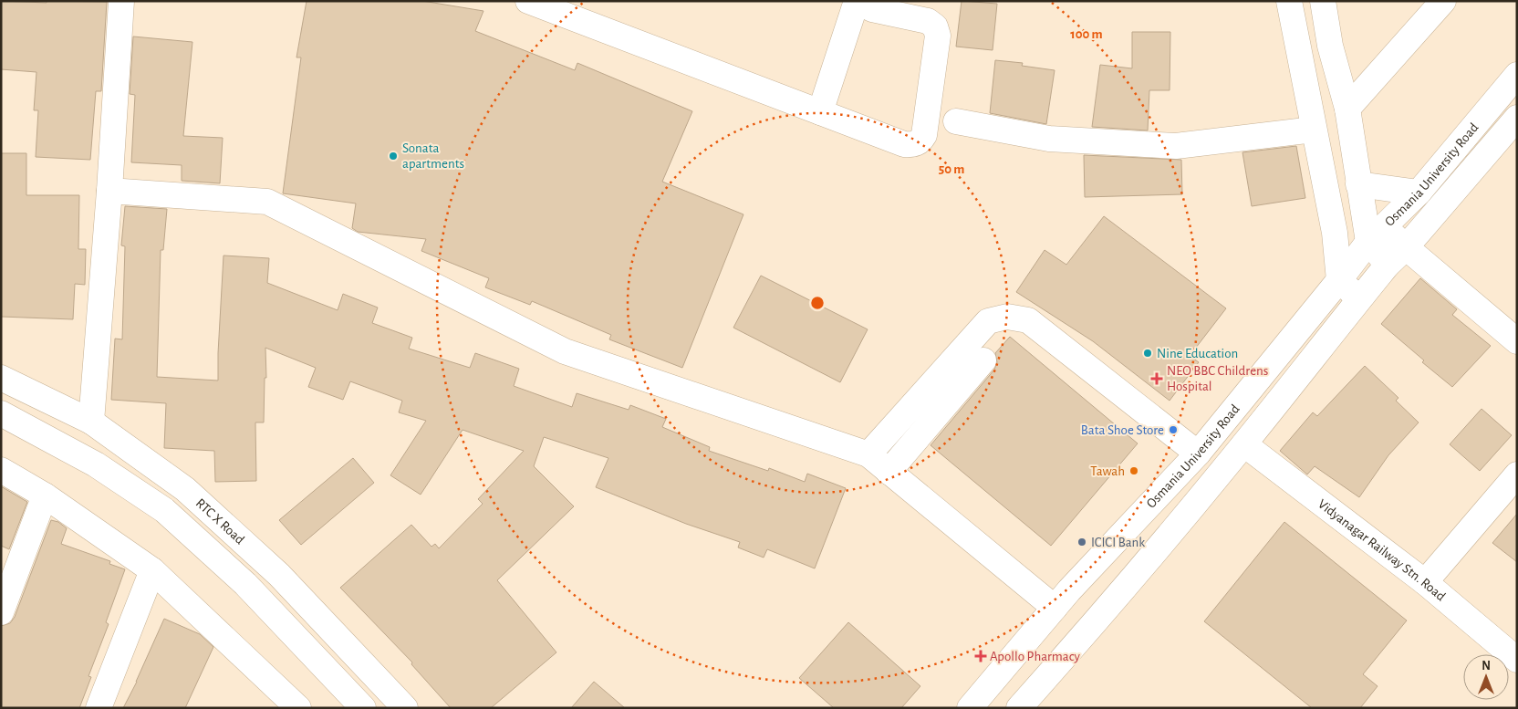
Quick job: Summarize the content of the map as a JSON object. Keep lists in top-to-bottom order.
{
  "streets": {
    "street": ["Osmania University Road", "RTC X Road", "Vidyanagar Railway Stn. Road"]
  },
  "crossings": [
    ["Osmania University Road", "Vidyanagar Railway Stn. Road"]
  ],
  "places": {
    "other": [
      "Sonata apartments",
      "Nine Education",
      "Bata Shoe Store",
      "Tawah",
      "ICICI Bank"
    ],
    "health": ["NEO BBC Childrens Hospital", "Apollo Pharmacy"]
  },
  "north": "top",
  "rings": ["100 m", "50 m"]
}
